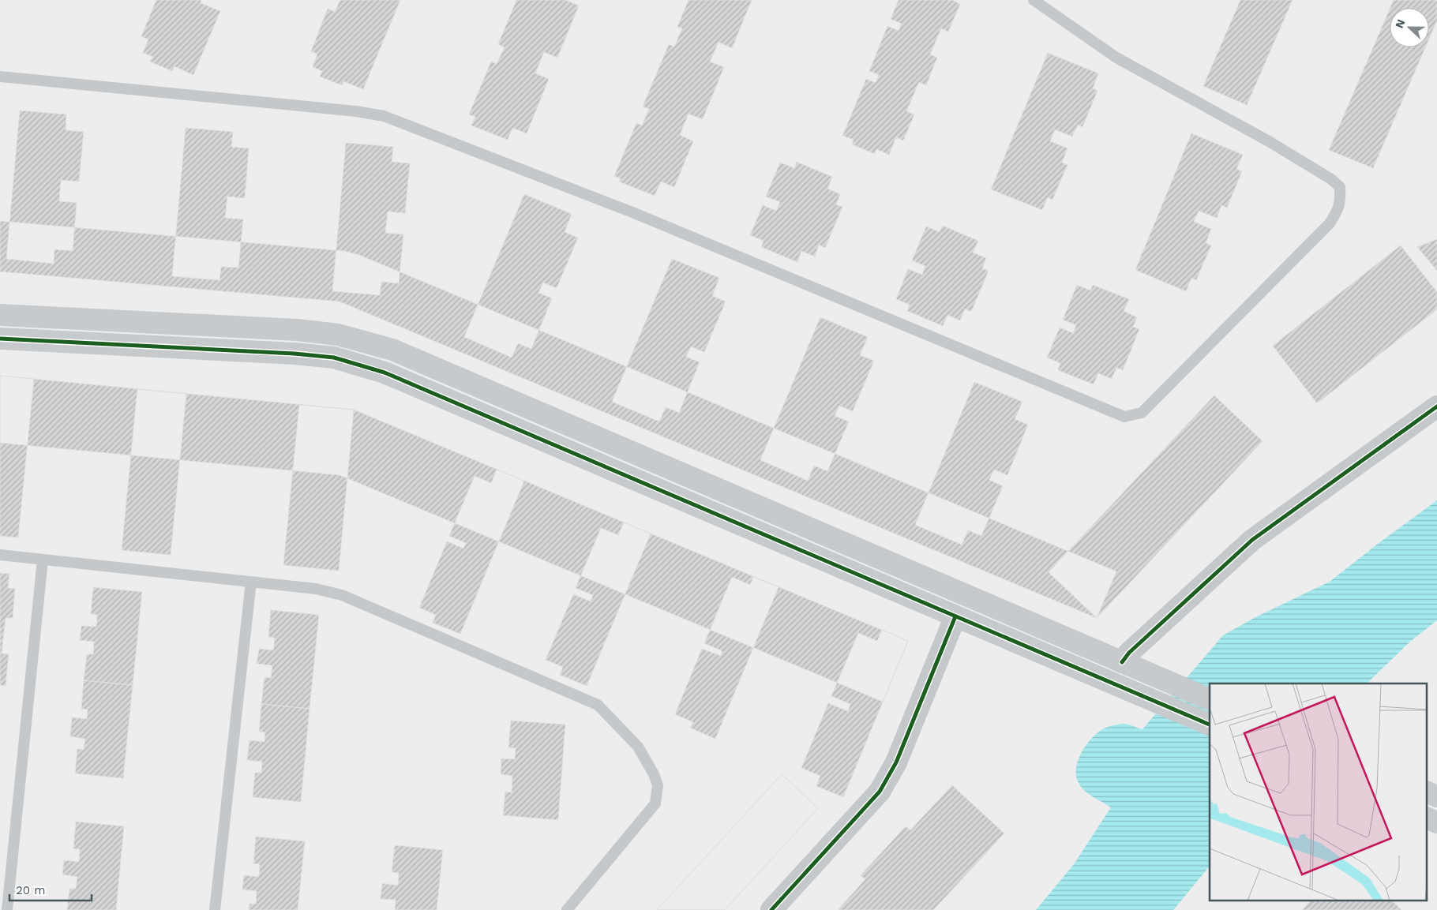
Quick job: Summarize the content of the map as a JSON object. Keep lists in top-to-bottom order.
{
  "scale_bar": "20 m",
  "north": "left"
}
